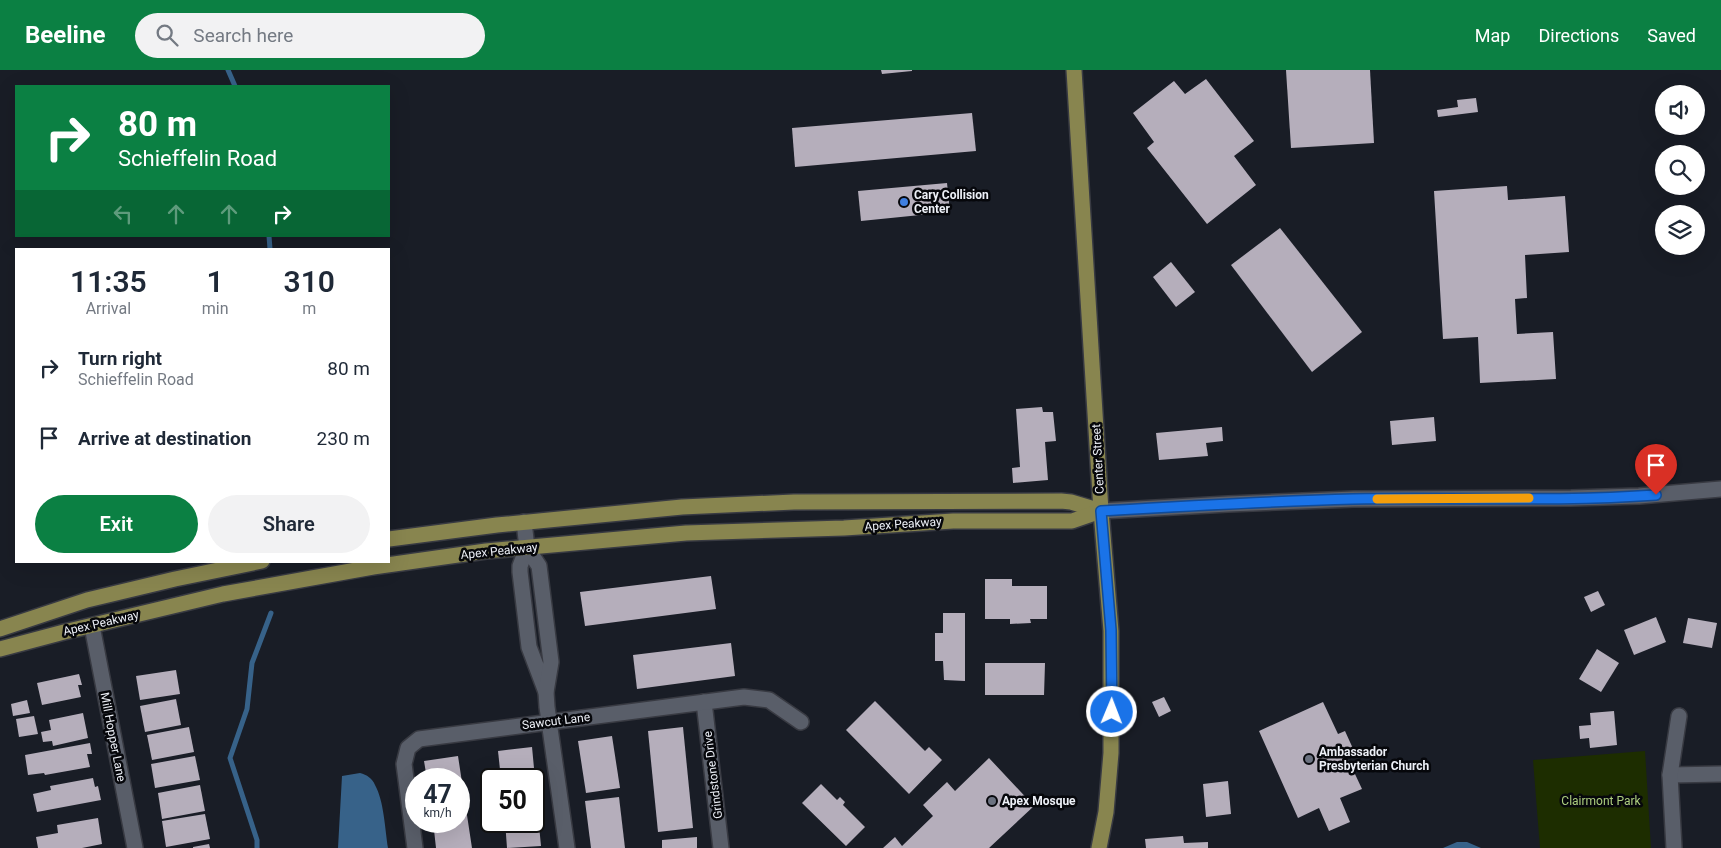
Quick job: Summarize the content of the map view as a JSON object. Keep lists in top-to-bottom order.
{
  "streets": {
    "main road": ["Center Street", "Apex Peakway"],
    "street": ["Sawcut Lane", "Mill Hopper Lane", "Grindstone Drive"]
  },
  "crossings": [
    ["Center Street", "Apex Peakway"],
    ["Apex Peakway", "Mill Hopper Lane"],
    ["Sawcut Lane", "Grindstone Drive"]
  ],
  "parks": ["Clairmont Park"],
  "places": ["Cary Collision Center", "Ambassador Presbyterian Church", "Apex Mosque"],
  "page": {
    "header": "Beeline",
    "search": "Search here",
    "nav": ["Map", "Directions", "Saved"],
    "turn": ["80 m", "Schieffelin Road"],
    "eta": [
      "11:35",
      "Arrival",
      "1",
      "min",
      "310",
      "m"
    ],
    "list": [
      {
        "name": "Turn right",
        "note": "Schieffelin Road",
        "value": "80 m"
      },
      {
        "name": "Arrive at destination",
        "value": "230 m"
      }
    ],
    "buttons": ["Exit", "Share"],
    "speed": "47 km/h",
    "limit": "50"
  }
}
